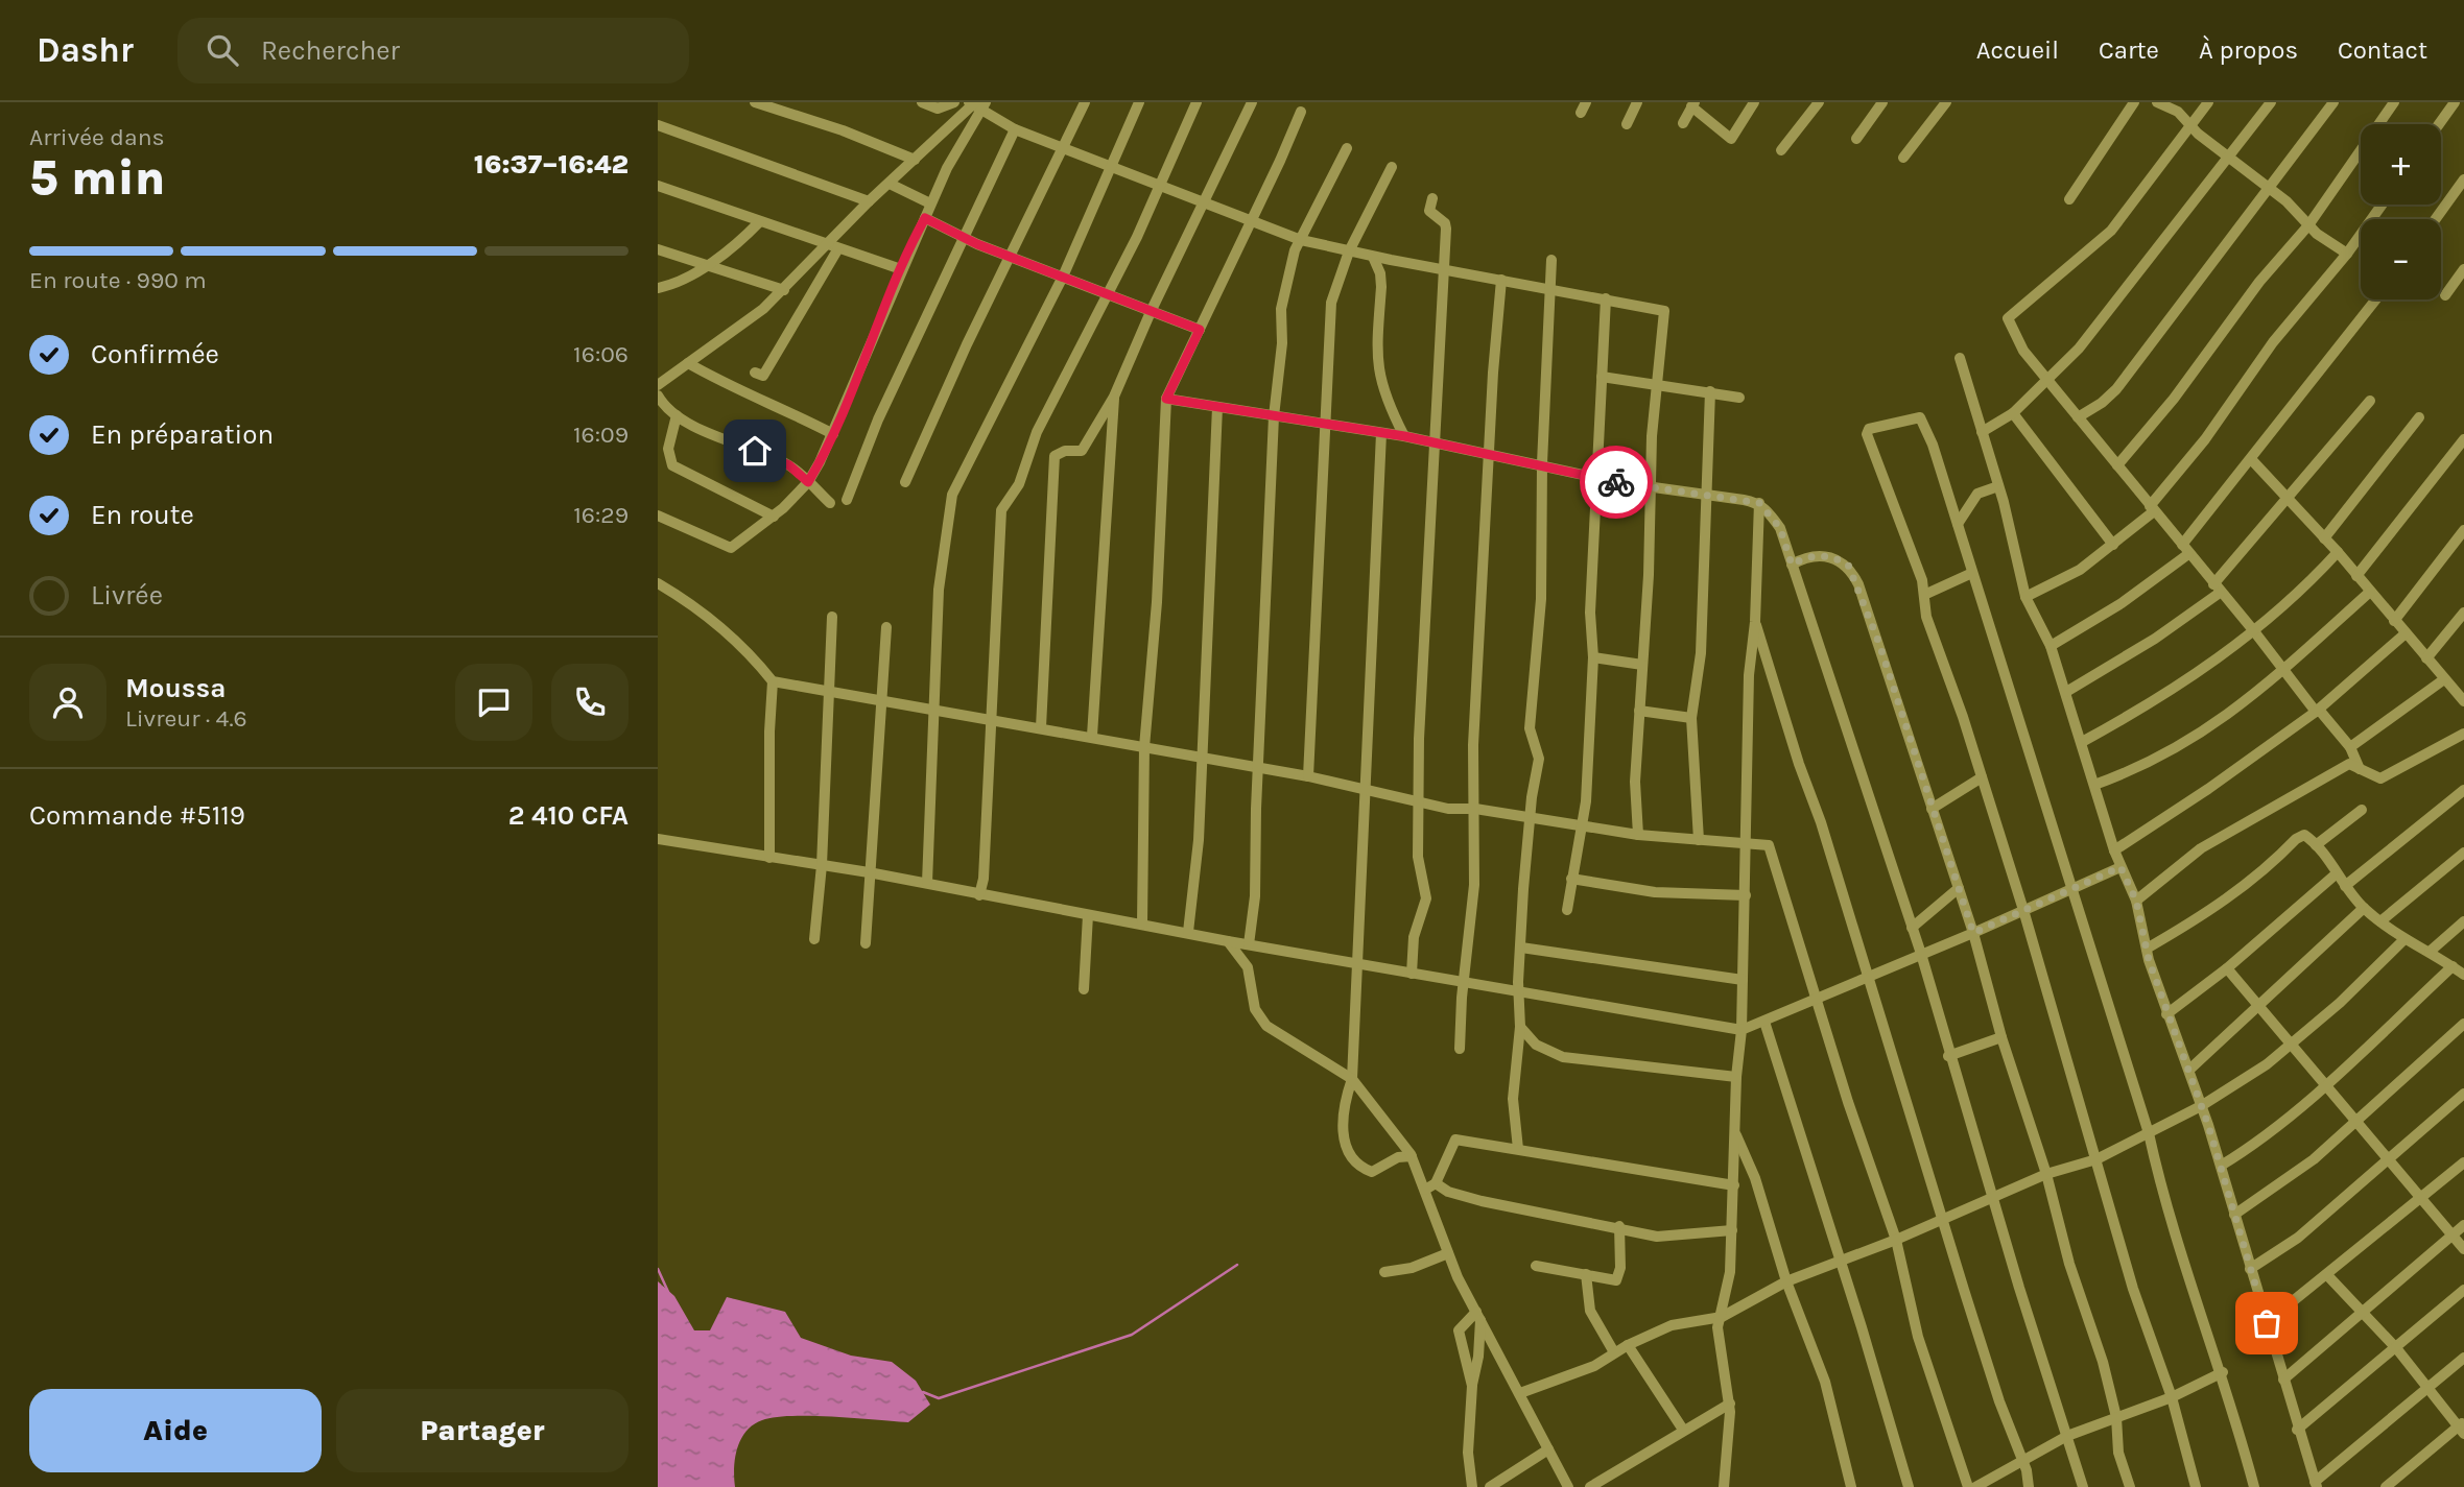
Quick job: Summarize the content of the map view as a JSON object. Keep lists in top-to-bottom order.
{
  "page": {
    "header": "Dashr",
    "search": "Rechercher",
    "nav": [
      "Accueil",
      "Carte",
      "À propos",
      "Contact"
    ],
    "heading": ["5 min", "Arrivée dans", "16:37–16:42"],
    "panel": [
      "Moussa",
      "Livreur · 4.6",
      "Commande #5119",
      "2 410 CFA"
    ],
    "map_buttons": ["+", "−"],
    "bar": "En route · 990 m",
    "list": [
      ["Confirmée", "16:06"],
      ["En préparation", "16:09"],
      ["En route", "16:29"],
      "Livrée"
    ],
    "buttons": ["Aide", "Partager"]
  }
}
